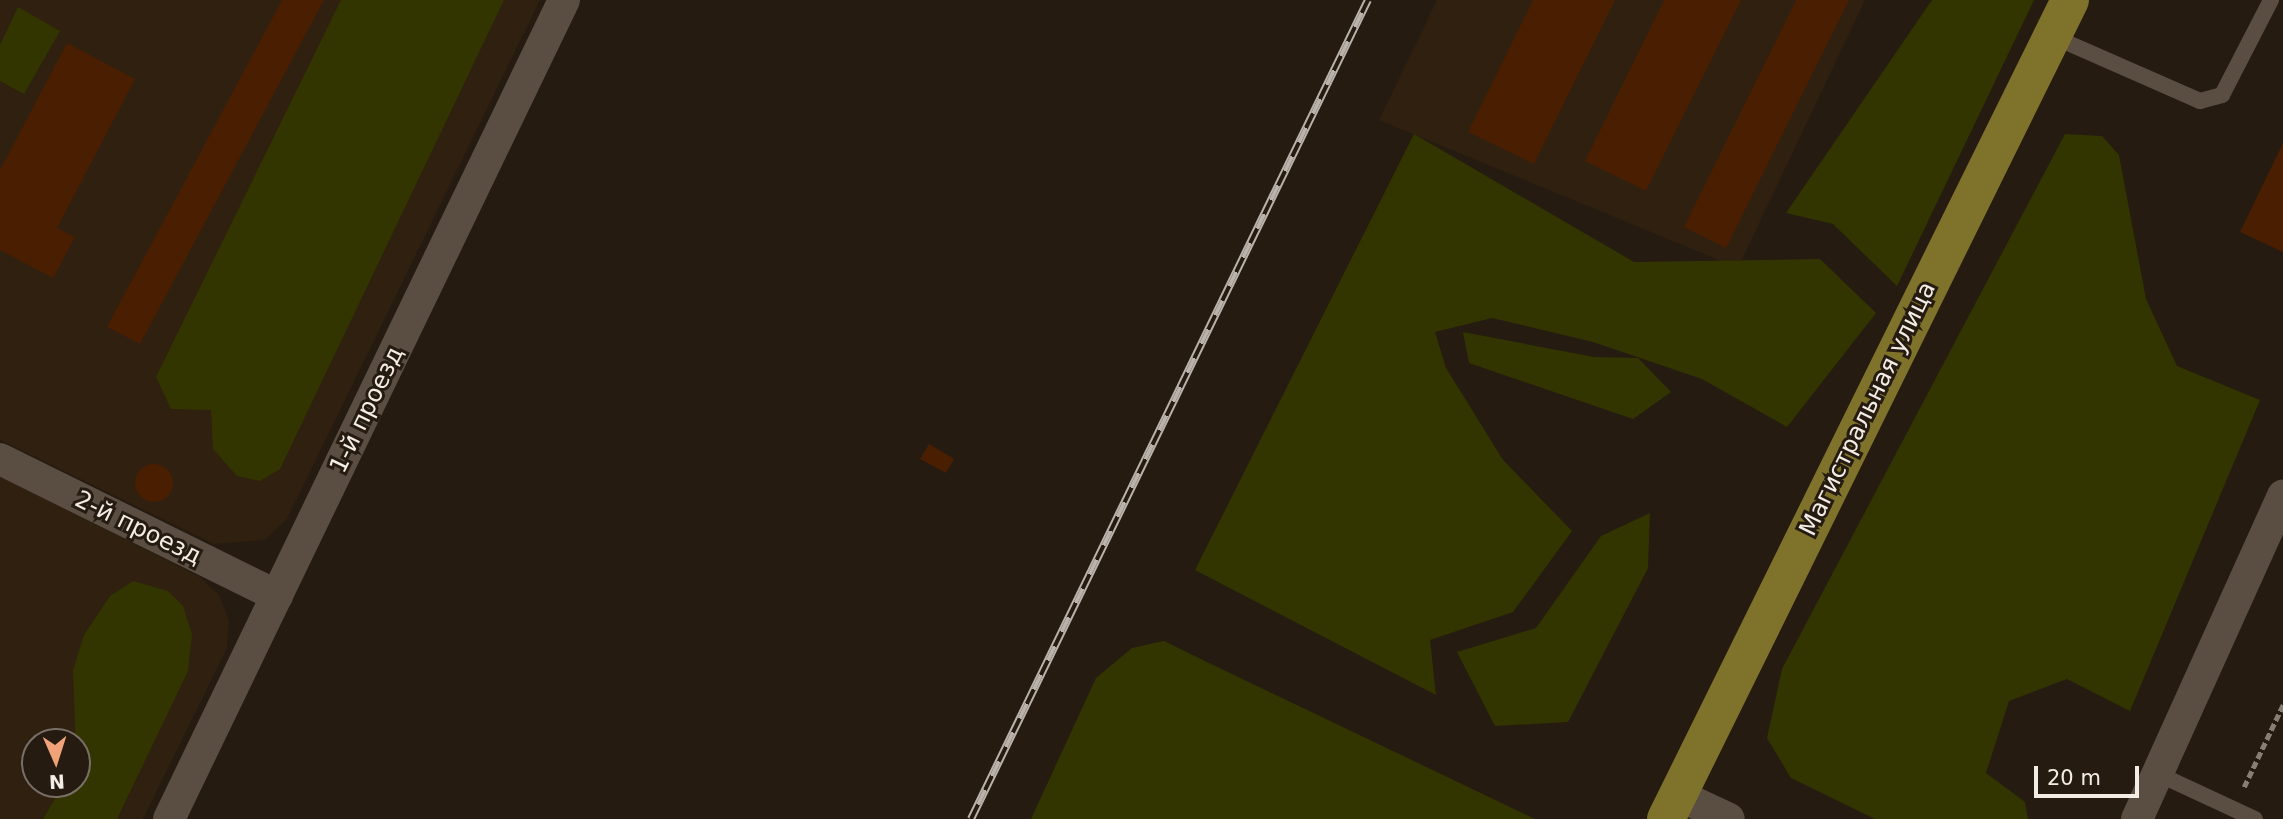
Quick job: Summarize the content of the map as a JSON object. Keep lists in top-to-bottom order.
{
  "streets": {
    "main road": ["Магистральная улица"],
    "street": ["1-й проезд", "2-й проезд"]
  },
  "crossings": [
    ["1-й проезд", "2-й проезд"]
  ],
  "scale_bar": "20 m",
  "north": "bottom"
}
